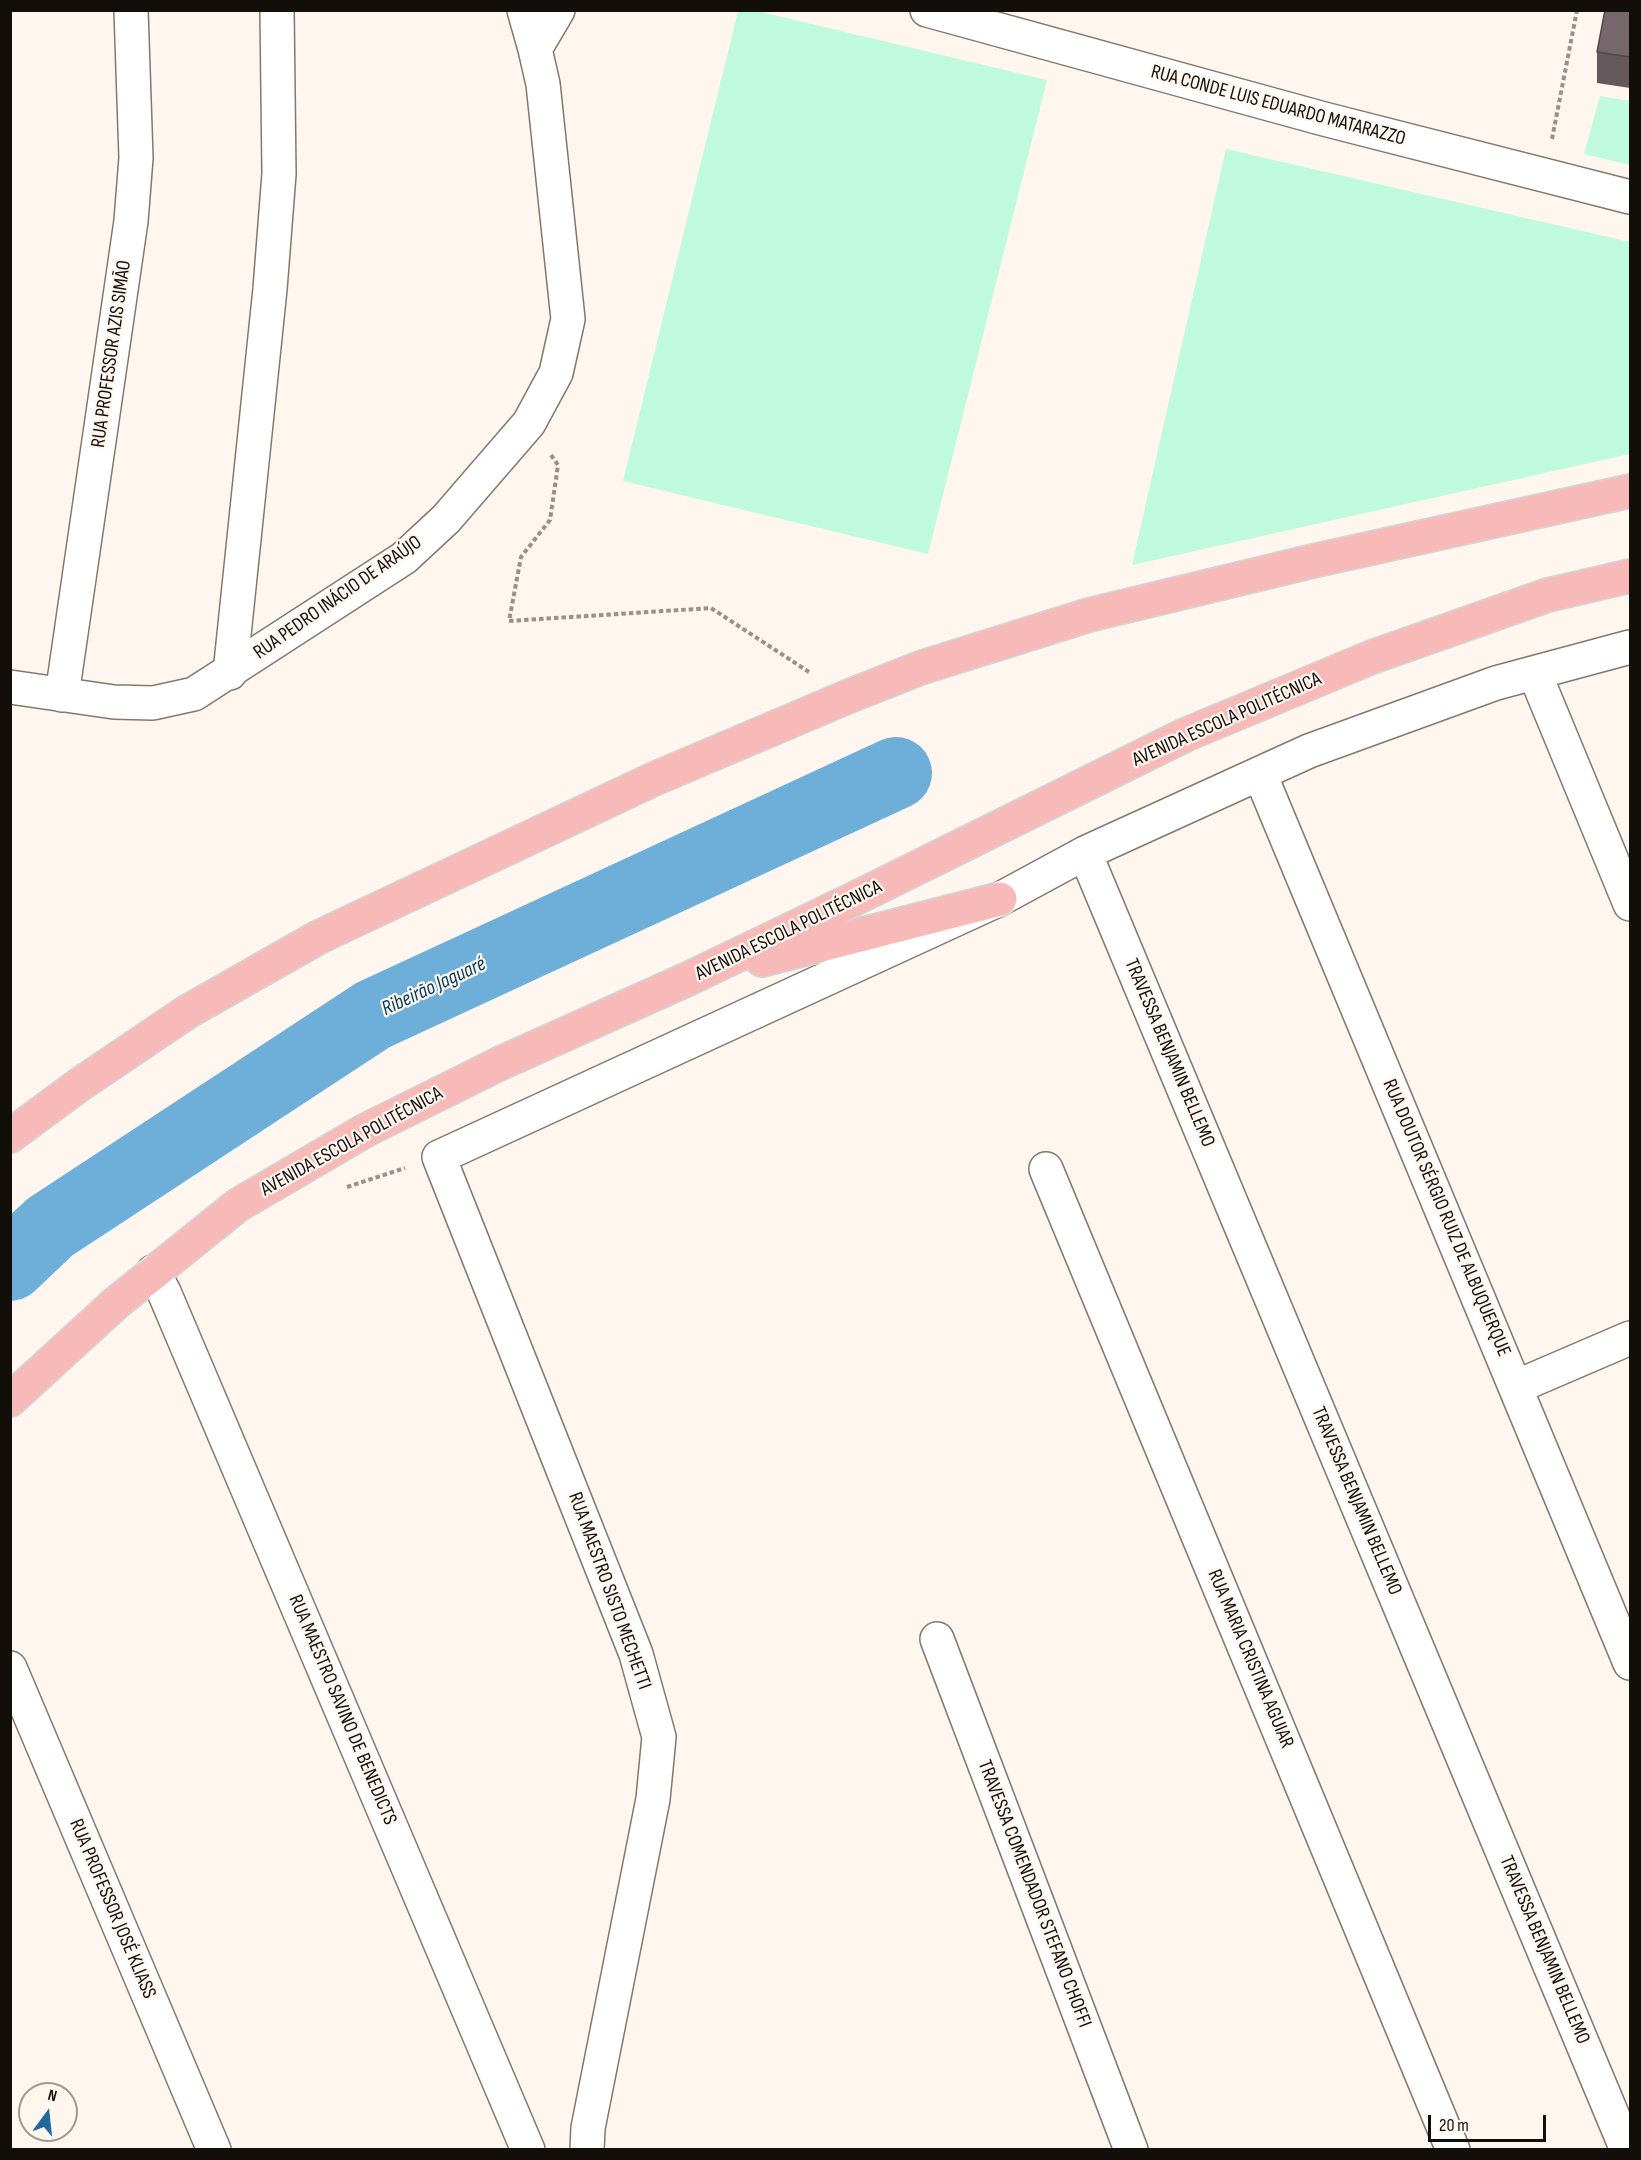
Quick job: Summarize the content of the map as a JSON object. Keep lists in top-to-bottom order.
{
  "streets": {
    "highway": ["AVENIDA ESCOLA POLITÉCNICA"],
    "street": [
      "RUA CONDE LUIS EDUARDO MATARAZZO",
      "RUA PROFESSOR AZIS SIMÃO",
      "RUA PEDRO INÁCIO DE ARAÚJO",
      "TRAVESSA BENJAMIN BELLEMO",
      "RUA DOUTOR SÉRGIO RUIZ DE ALBUQUERQUE",
      "RUA MAESTRO SISTO MECHETTI",
      "RUA MARIA CRISTINA AGUIAR",
      "RUA MAESTRO SAVINO DE BENEDICTS",
      "TRAVESSA COMENDADOR STEFANO CHOFFI",
      "RUA PROFESSOR JOSÉ KLIASS"
    ]
  },
  "crossings": [
    ["RUA PROFESSOR AZIS SIMÃO", "RUA PEDRO INÁCIO DE ARAÚJO"],
    ["AVENIDA ESCOLA POLITÉCNICA", "RUA MAESTRO SAVINO DE BENEDICTS"]
  ],
  "water": ["Ribeirão Jaguaré"],
  "scale_bar": "20 m",
  "north": "top"
}
